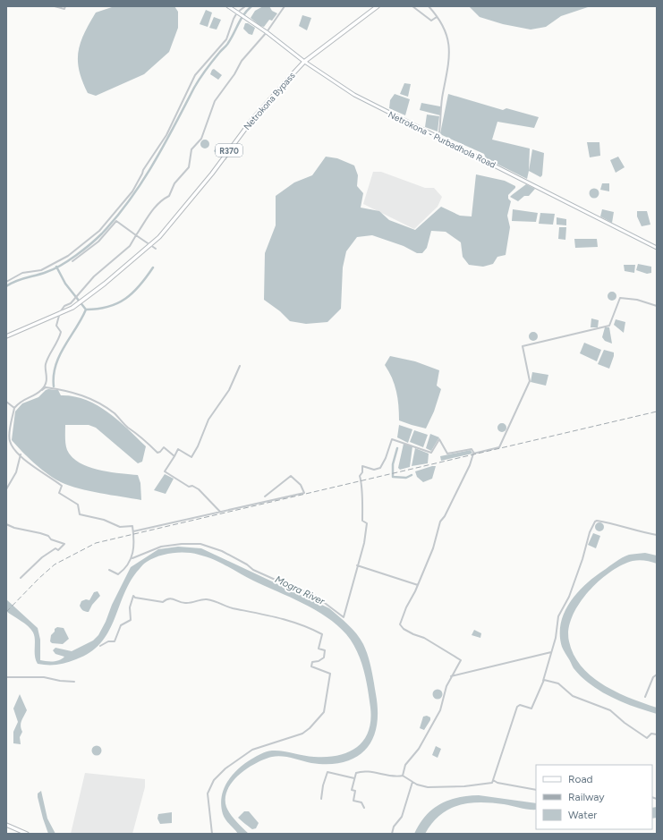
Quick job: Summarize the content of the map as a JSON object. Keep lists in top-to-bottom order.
{
  "streets": {
    "main road": ["Netrokona Bypass", "Netrokona - Purbadhola Road", "R370"]
  },
  "crossings": [
    ["Netrokona Bypass", "Netrokona - Purbadhola Road"]
  ],
  "water": ["Mogra River"],
  "legend": ["Road", "Railway", "Water"]
}
